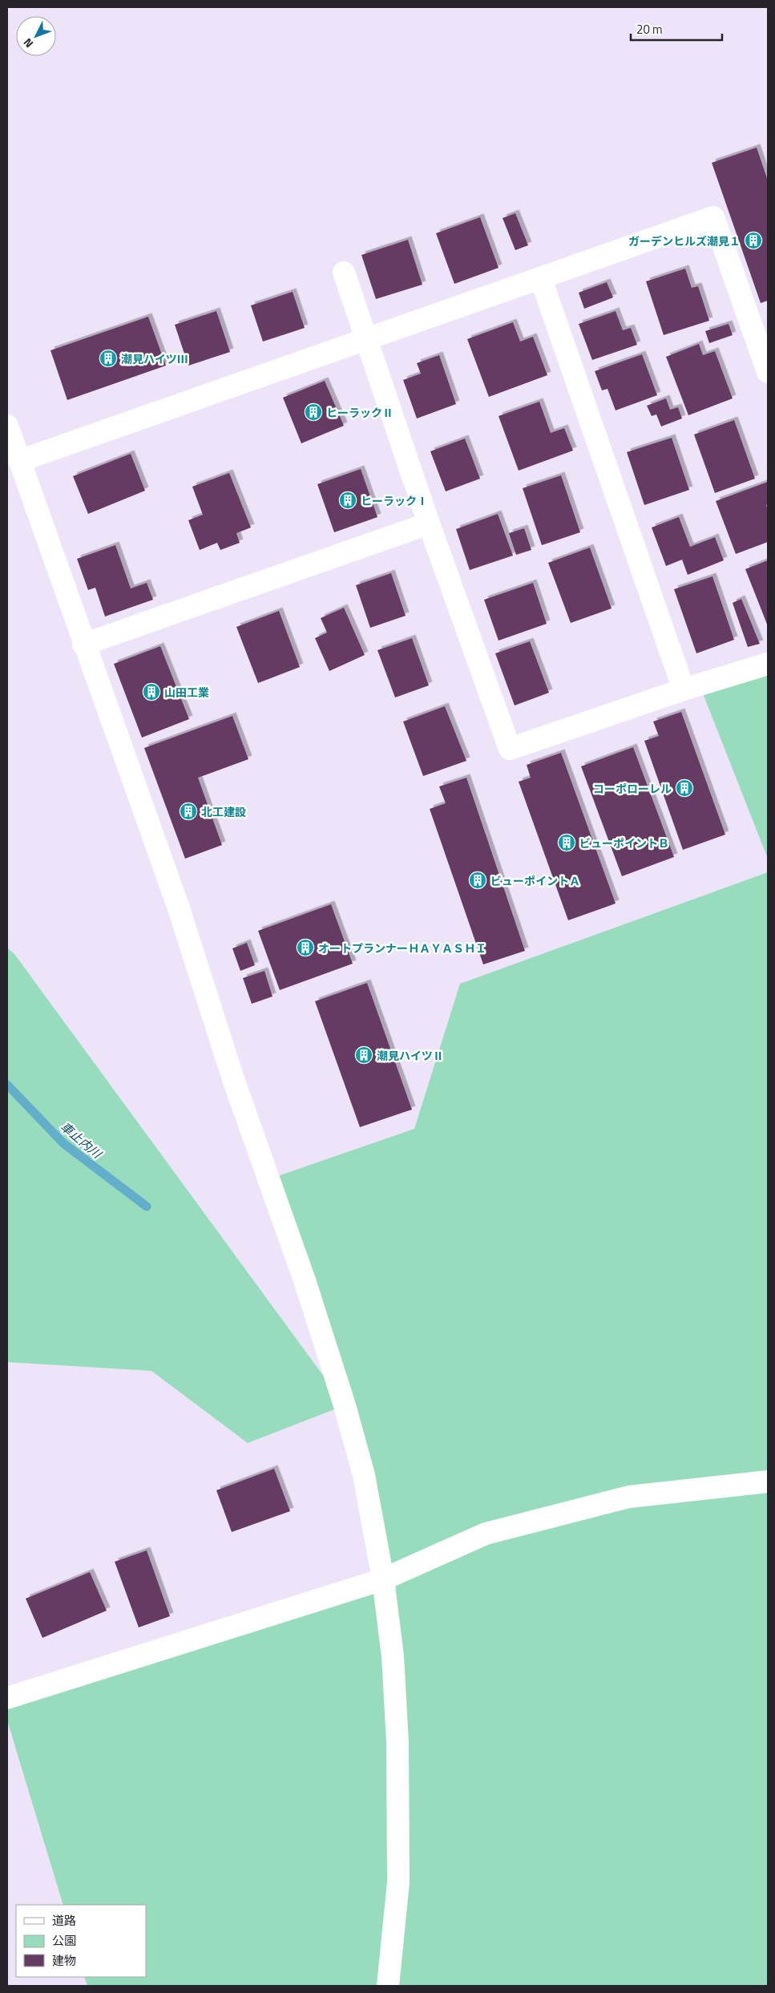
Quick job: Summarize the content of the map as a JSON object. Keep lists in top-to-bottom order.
{
  "water": ["車止内川"],
  "places": {
    "building": [
      "ガーデンヒルズ潮見１",
      "潮見ハイツⅢ",
      "ヒーラックⅡ",
      "ヒーラックⅠ",
      "山田工業",
      "コーポローレル",
      "北工建設",
      "ビューポイントＢ",
      "ビューポイントＡ",
      "オートプランナーＨＡＹＡＳＨＩ",
      "潮見ハイツⅡ"
    ]
  },
  "legend": ["道路", "公園", "建物"],
  "scale_bar": "20 m",
  "north": "bottom left"
}
